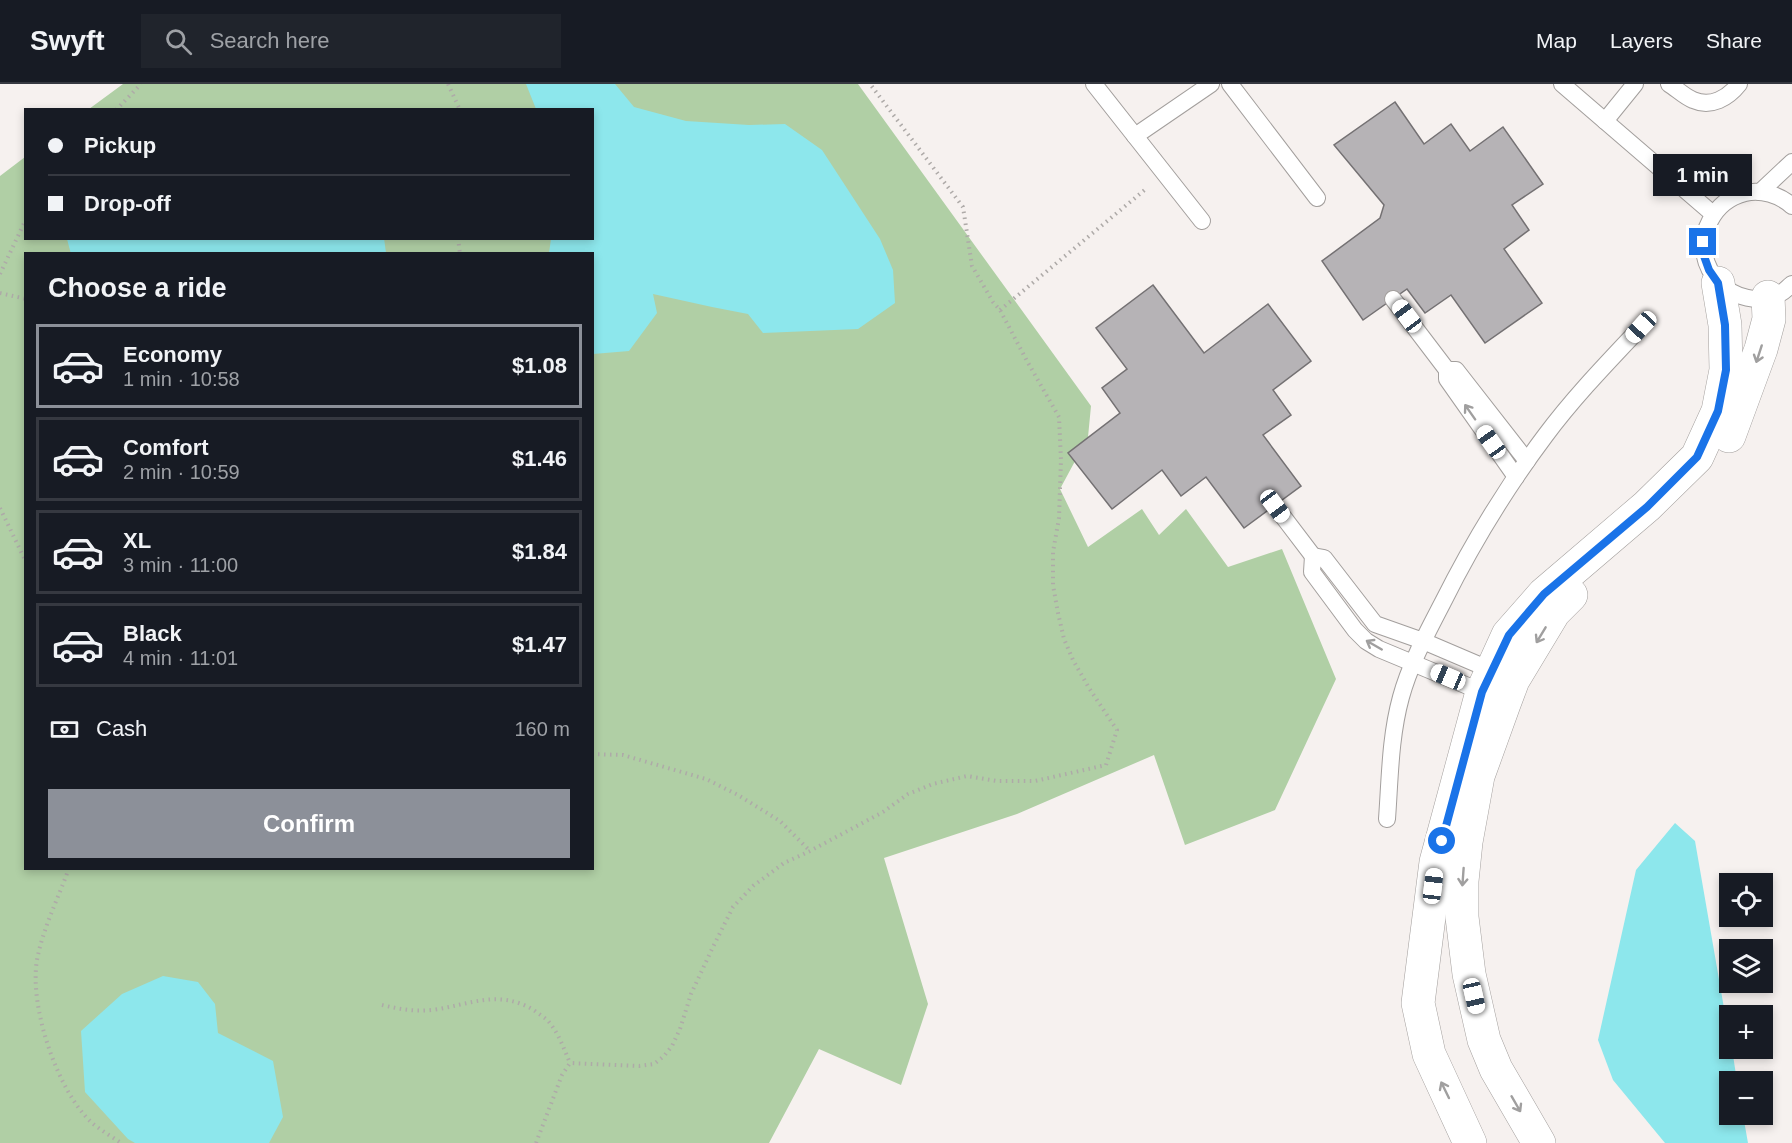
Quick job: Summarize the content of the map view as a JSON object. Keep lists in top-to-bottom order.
{
  "page": {
    "header": "Swyft",
    "search": "Search here",
    "nav": ["Map", "Layers", "Share"],
    "banner": ["Pickup", "Drop-off"],
    "bubble": "1 min",
    "heading": "Choose a ride",
    "list": [
      {
        "name": "Economy",
        "note": "1 min · 10:58",
        "value": "$1.08"
      },
      {
        "name": "Comfort",
        "note": "2 min · 10:59",
        "value": "$1.46"
      },
      {
        "name": "XL",
        "note": "3 min · 11:00",
        "value": "$1.84"
      },
      {
        "name": "Black",
        "note": "4 min · 11:01",
        "value": "$1.47"
      }
    ],
    "pay": ["Cash", "160 m"],
    "buttons": "Confirm",
    "map_buttons": ["+", "−"]
  }
}
